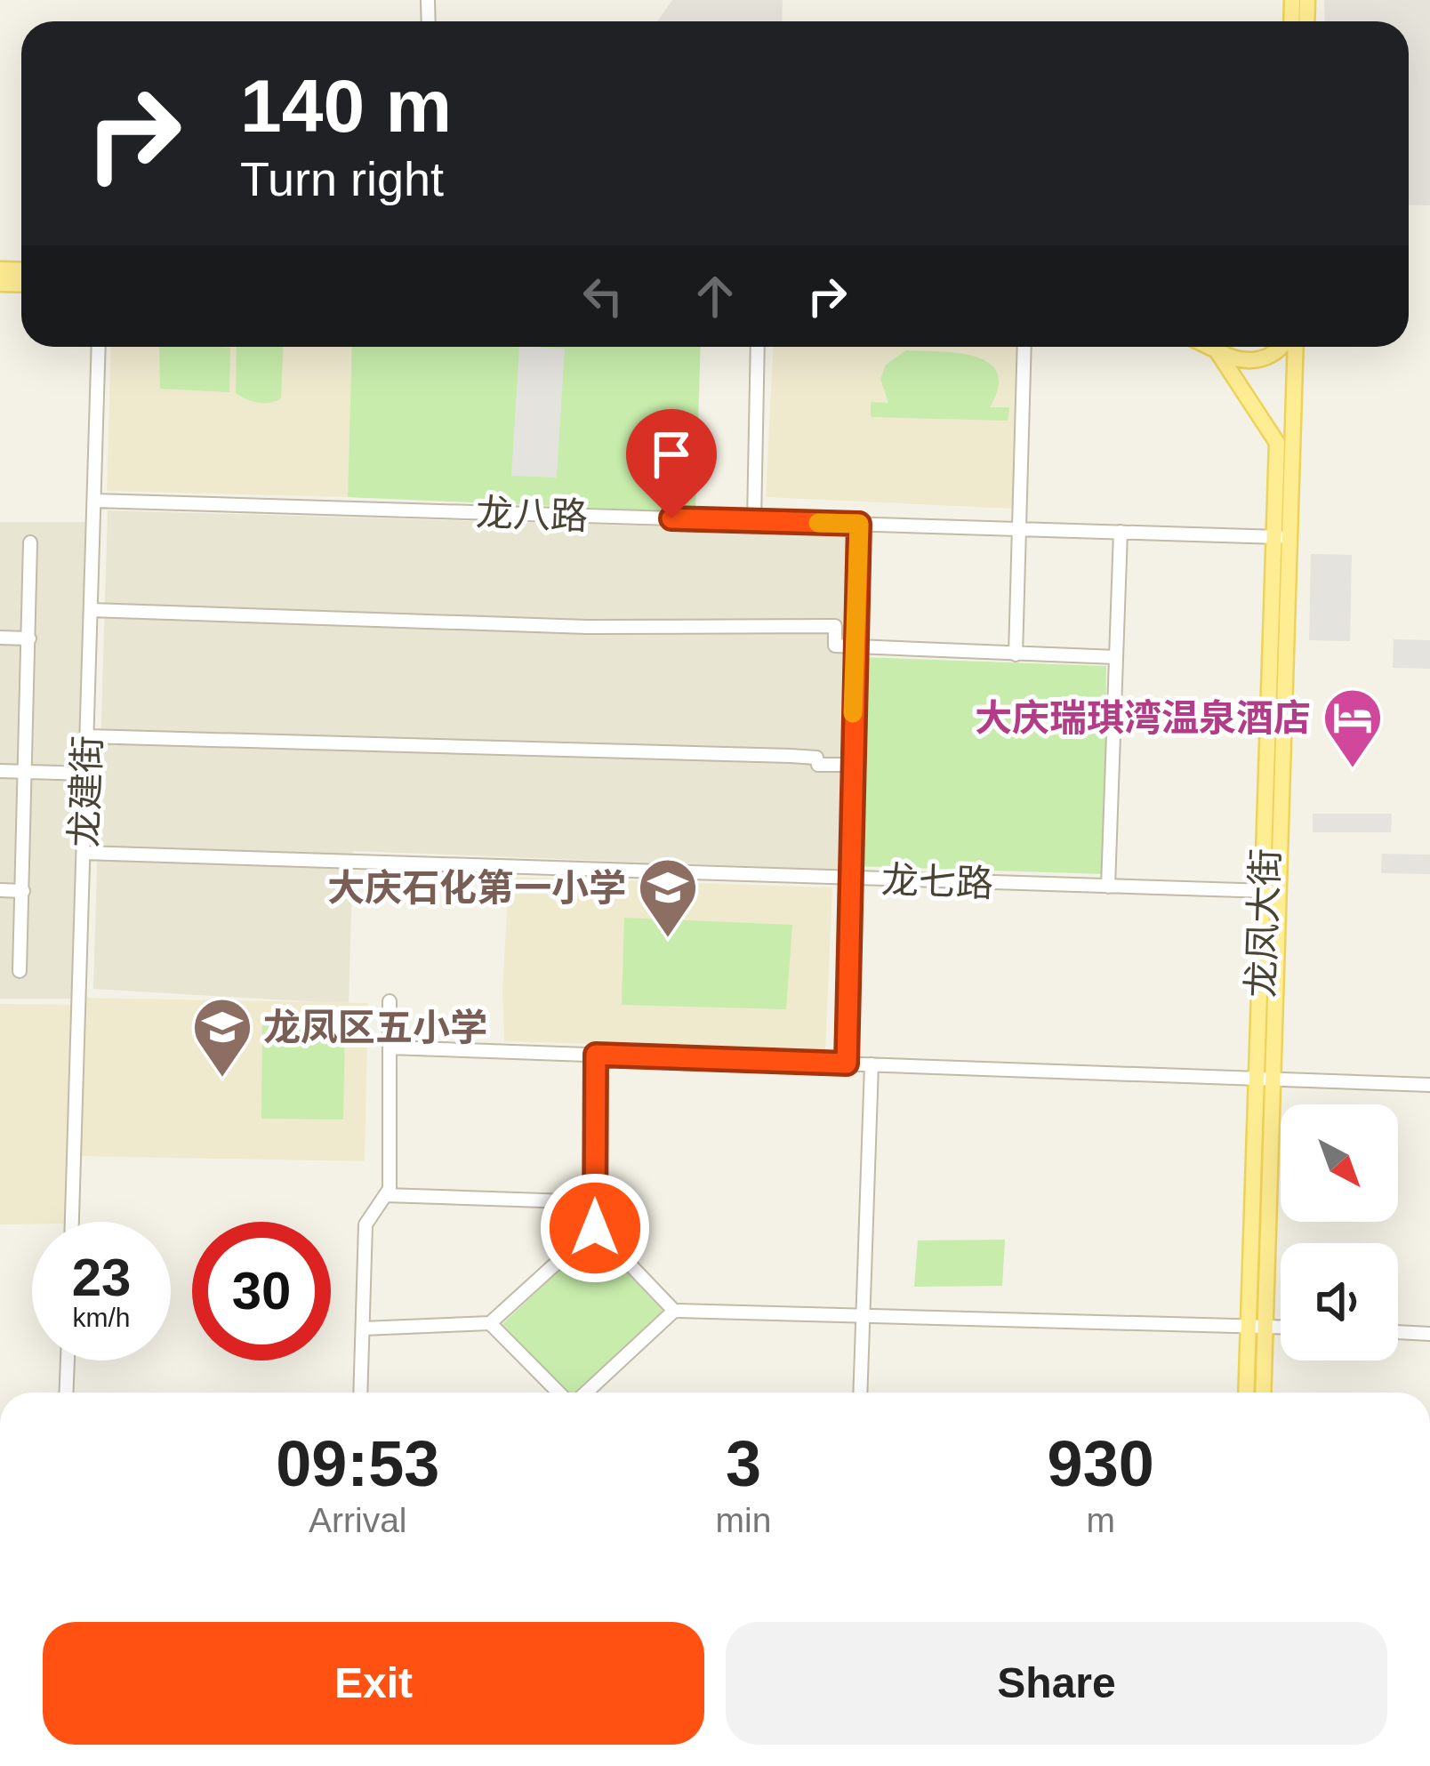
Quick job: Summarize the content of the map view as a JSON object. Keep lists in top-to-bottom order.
{
  "streets": {
    "main road": ["龙凤大街"],
    "street": ["龙八路", "龙建街", "龙七路"]
  },
  "crossings": [
    ["龙八路", "龙建街"],
    ["龙八路", "龙凤大街"],
    ["龙建街", "龙七路"],
    ["龙七路", "龙凤大街"]
  ],
  "places": {
    "hotel": ["大庆瑞琪湾温泉酒店"],
    "school or university": ["大庆石化第一小学", "龙凤区五小学"]
  },
  "north": "bottom right",
  "page": {
    "turn": ["140 m", "Turn right"],
    "speed": "23 km/h",
    "limit": "30",
    "eta": [
      "09:53",
      "Arrival",
      "3",
      "min",
      "930",
      "m"
    ],
    "buttons": ["Exit", "Share"]
  }
}
